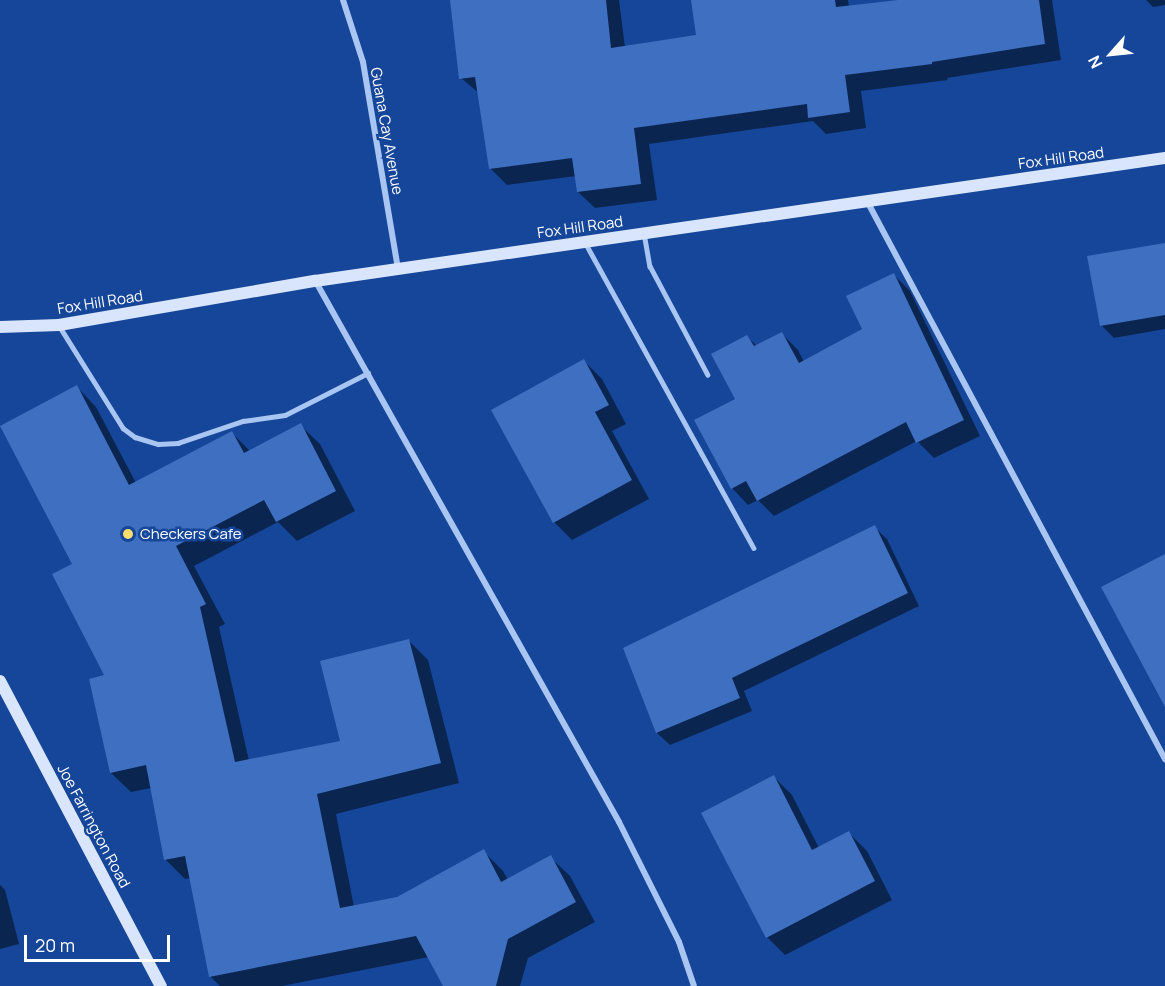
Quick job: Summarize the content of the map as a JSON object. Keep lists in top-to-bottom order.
{
  "streets": {
    "main road": ["Fox Hill Road", "Joe Farrington Road"],
    "street": ["Guana Cay Avenue"]
  },
  "crossings": [
    ["Guana Cay Avenue", "Fox Hill Road"]
  ],
  "places": ["Checkers Cafe"],
  "scale_bar": "20 m",
  "north": "bottom left"
}
